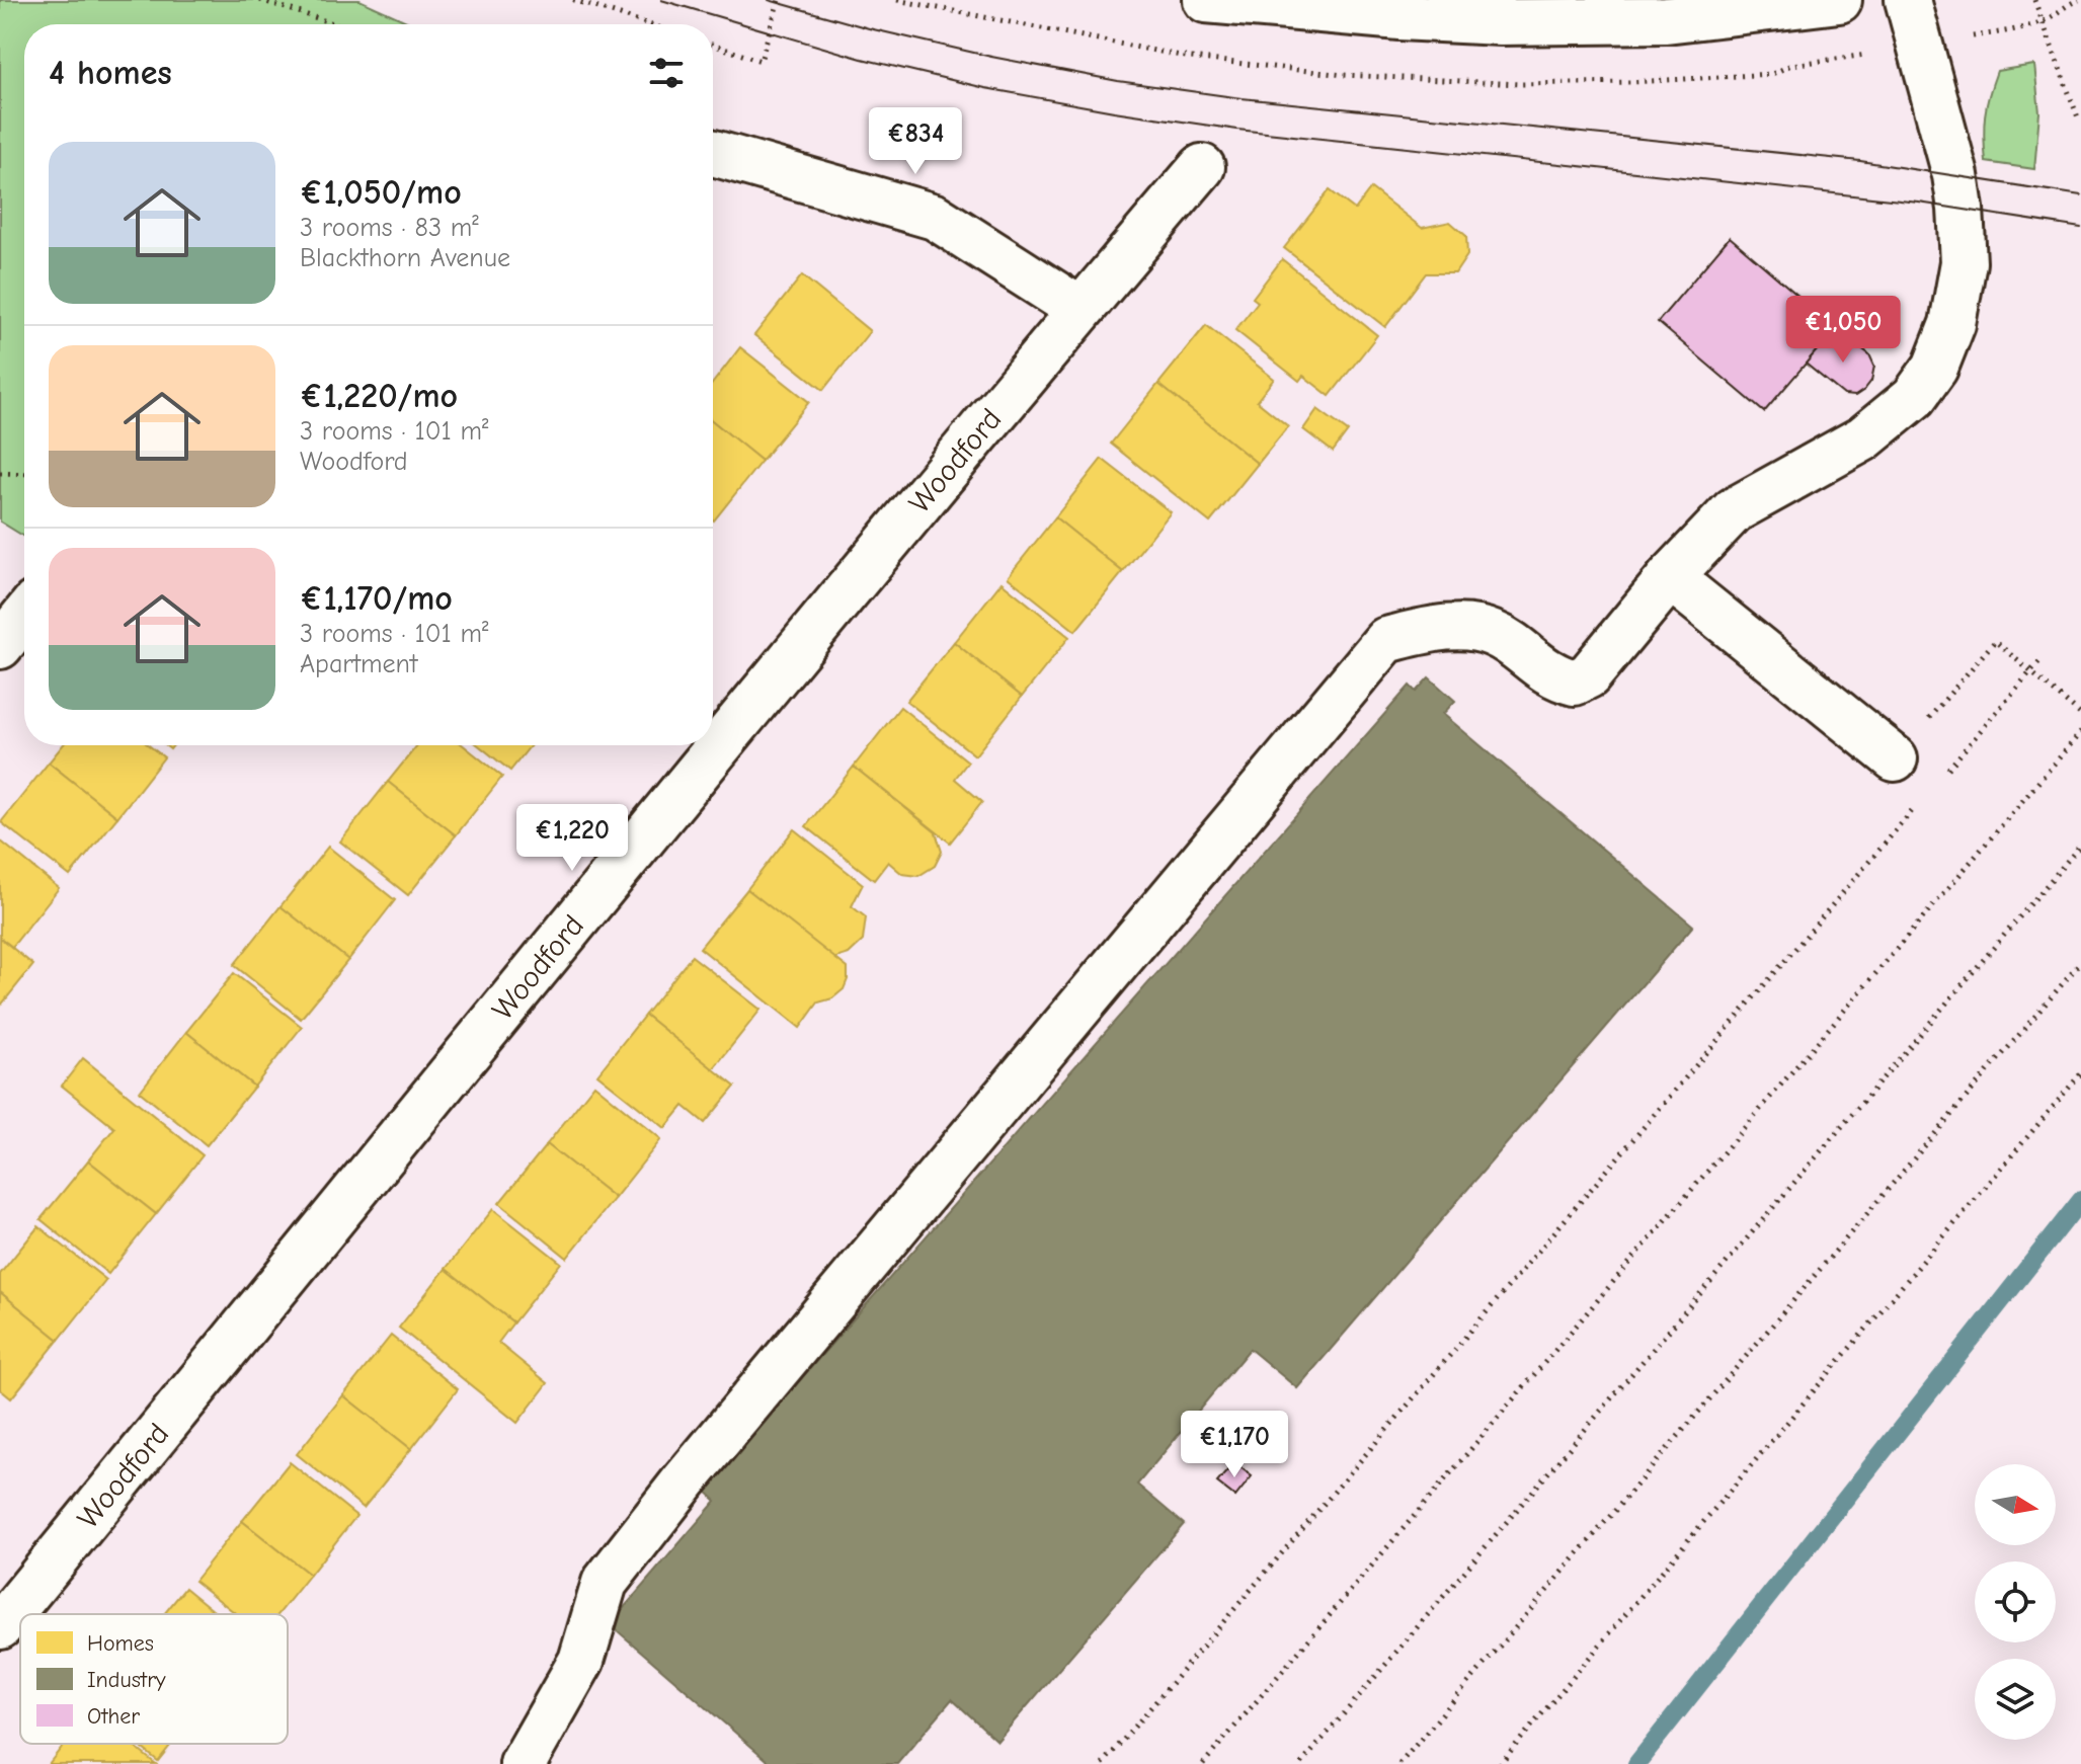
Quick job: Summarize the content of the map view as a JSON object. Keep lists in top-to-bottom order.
{
  "streets": {
    "street": ["Woodford"]
  },
  "legend": ["Homes", "Industry", "Other"],
  "north": "right",
  "page": {
    "heading": "4 homes",
    "price": [
      "€834",
      "€1,050",
      "€1,220",
      "€1,170"
    ],
    "list": [
      {
        "name": "€1,050/mo",
        "note": "3 rooms · 83 m² · Blackthorn Avenue"
      },
      {
        "name": "€1,220/mo",
        "note": "3 rooms · 101 m² · Woodford"
      },
      {
        "name": "€1,170/mo",
        "note": "3 rooms · 101 m² · Apartment"
      }
    ]
  }
}
